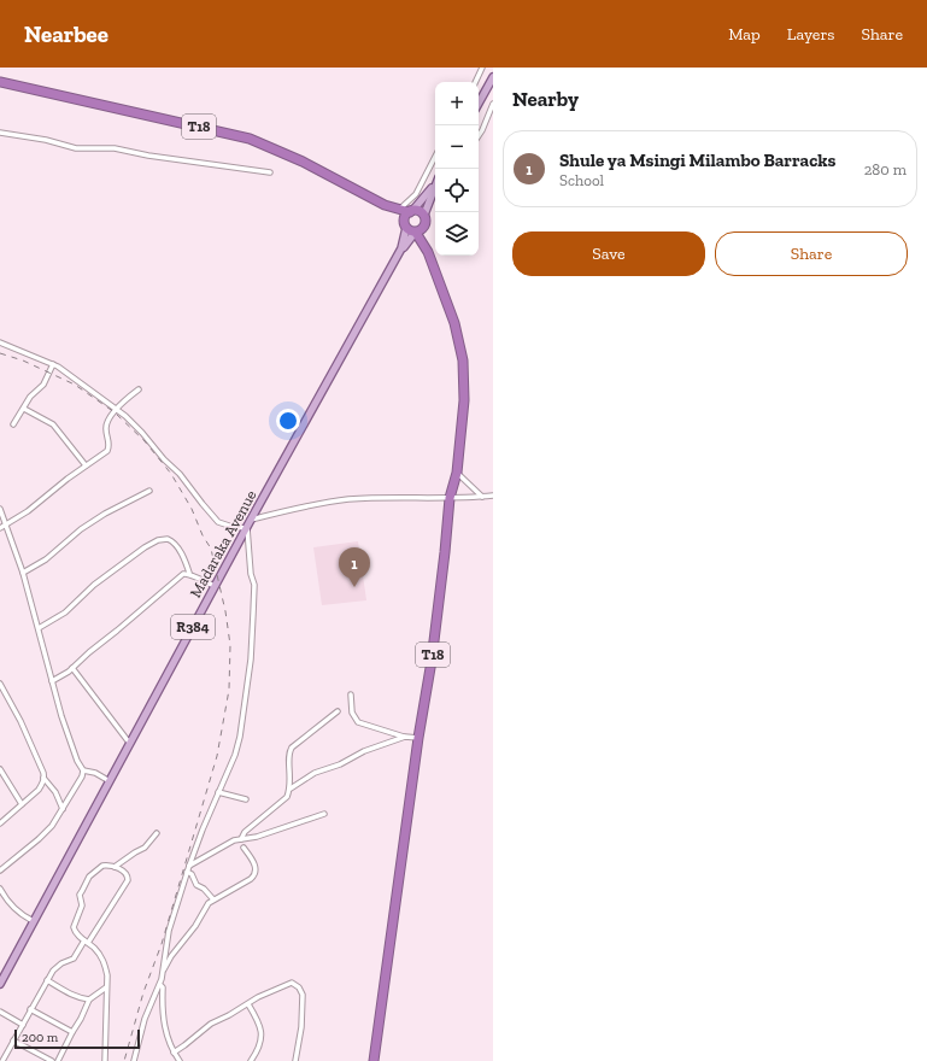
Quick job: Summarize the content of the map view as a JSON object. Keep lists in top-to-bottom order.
{
  "streets": {
    "highway": ["T18"],
    "main road": ["Madaraka Avenue", "R384"]
  },
  "crossings": [
    ["T18", "Madaraka Avenue"]
  ],
  "scale_bar": "200 m",
  "page": {
    "header": "Nearbee",
    "nav": ["Map", "Layers", "Share"],
    "heading": "Nearby",
    "map_buttons": ["+", "−"],
    "list": [
      {
        "mark": "1",
        "name": "Shule ya Msingi Milambo Barracks",
        "note": "School",
        "value": "280 m"
      }
    ],
    "buttons": ["Save", "Share"],
    "pins": "1",
    "scale": "200 m"
  }
}
